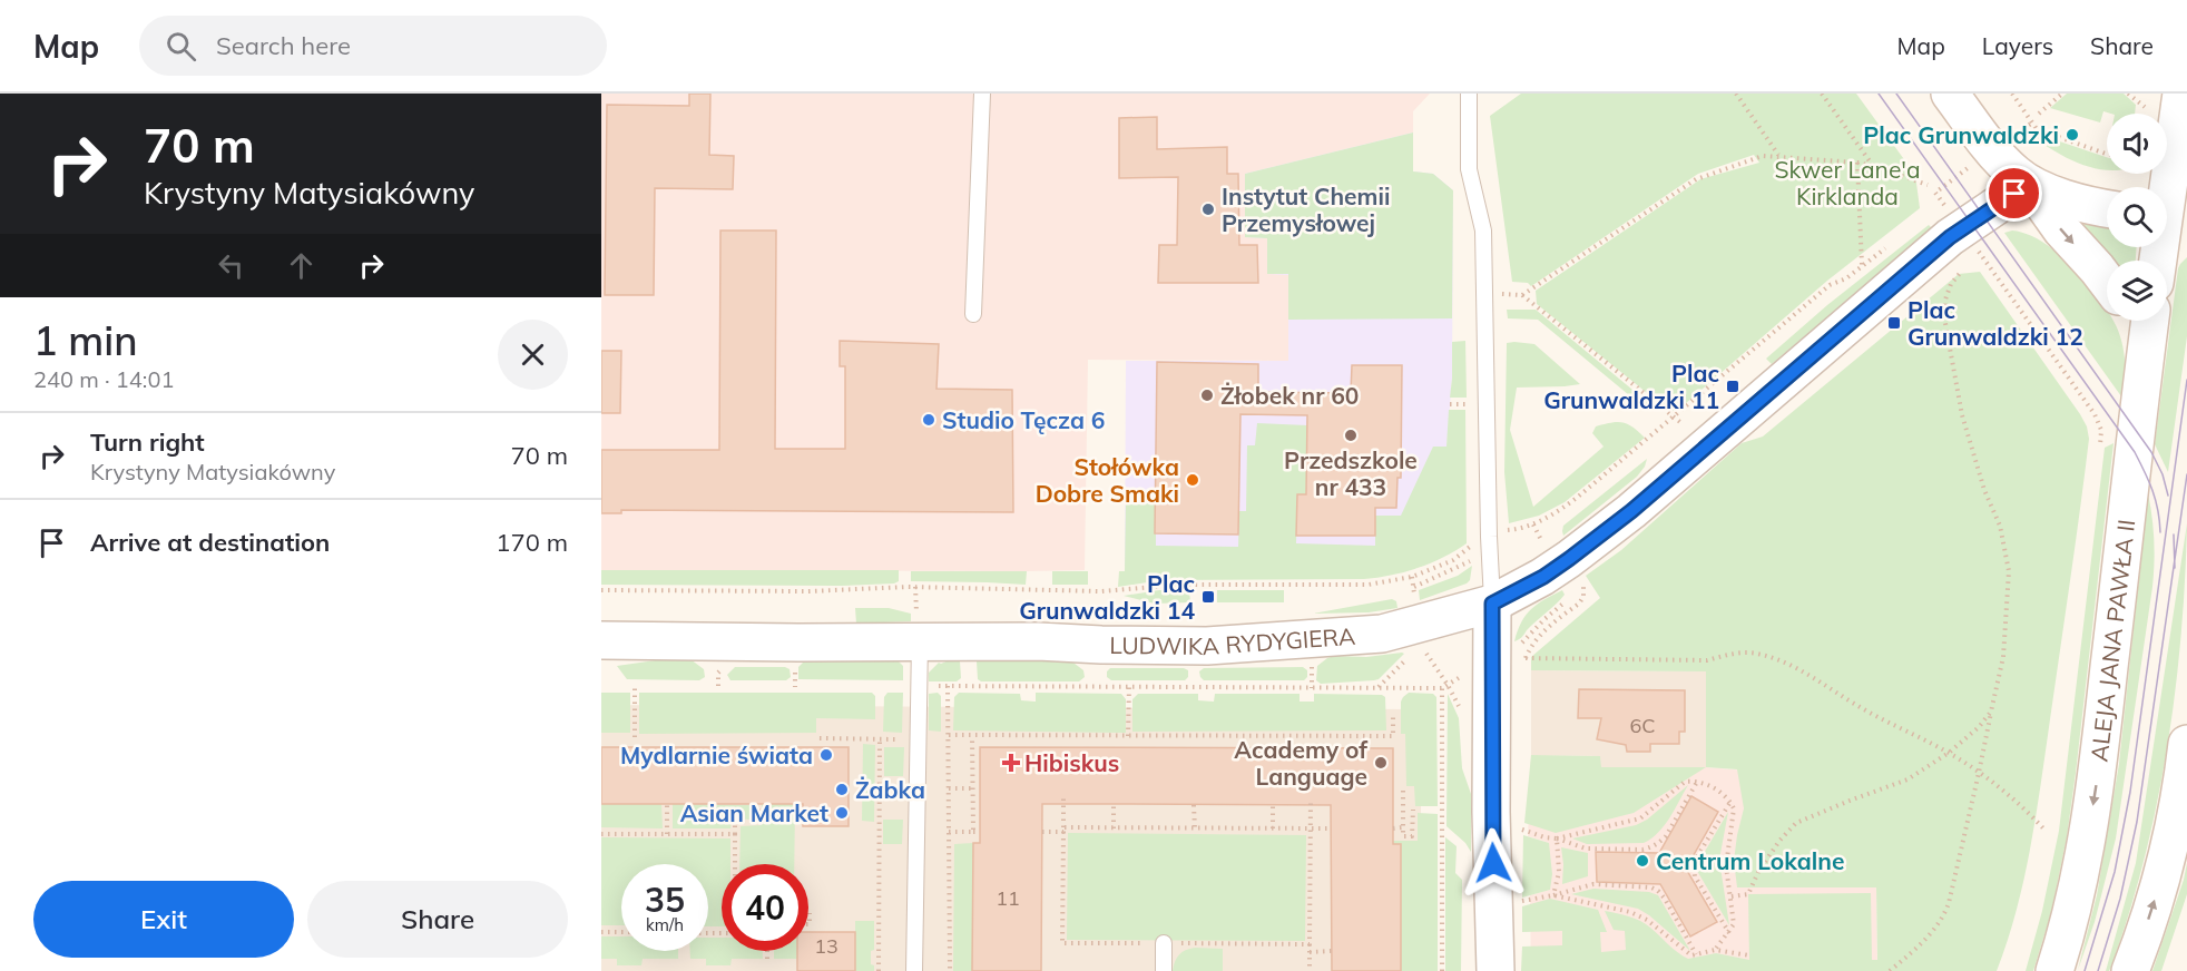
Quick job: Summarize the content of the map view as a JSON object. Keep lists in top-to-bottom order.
{
  "streets": {
    "street": ["LUDWIKA RYDYGIERA", "ALEJA JANA PAWŁA II"]
  },
  "parks": ["Skwer Lane'a Kirklanda"],
  "places": {
    "other": [
      "Plac Grunwaldzki",
      "Instytut Chemii Przemysłowej",
      "Żłobek nr 60",
      "Studio Tęcza 6",
      "Przedszkole nr 433",
      "Stołówka Dobre Smaki",
      "Mydlarnie świata",
      "Academy of Language",
      "Żabka",
      "Asian Market",
      "Centrum Lokalne"
    ],
    "transit": ["Plac Grunwaldzki 12", "Plac Grunwaldzki 11", "Plac Grunwaldzki 14"],
    "health": ["Hibiskus"]
  },
  "house_numbers": ["6C", "11", "13"],
  "page": {
    "header": "Map",
    "search": "Search here",
    "nav": ["Map", "Layers", "Share"],
    "turn": ["70 m", "Krystyny Matysiakówny"],
    "heading": ["1 min", "240 m · 14:01"],
    "list": [
      {
        "name": "Turn right",
        "note": "Krystyny Matysiakówny",
        "value": "70 m"
      },
      {
        "name": "Arrive at destination",
        "value": "170 m"
      }
    ],
    "speed": "35 km/h",
    "limit": "40",
    "buttons": ["Exit", "Share"]
  }
}
